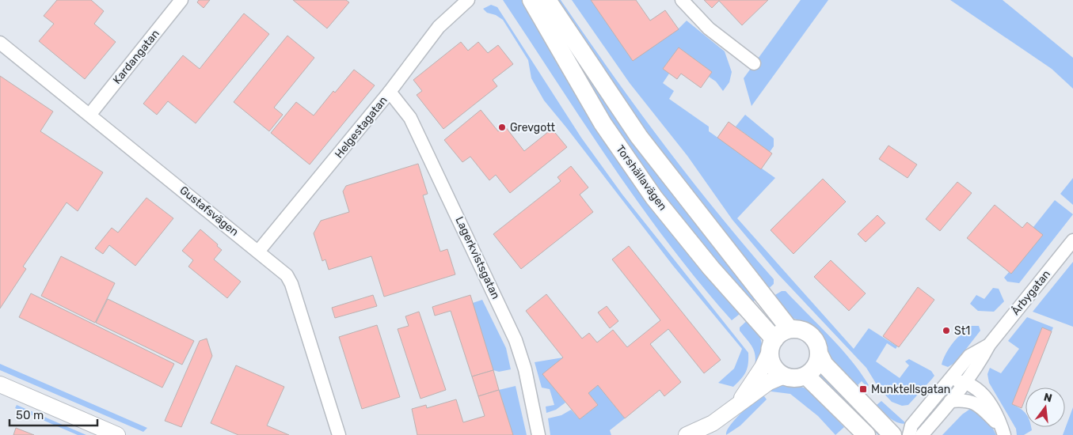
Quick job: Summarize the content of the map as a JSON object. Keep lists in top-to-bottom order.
{
  "streets": {
    "main road": ["Torshällavägen"],
    "street": [
      "Kardangatan",
      "Helgestagatan",
      "Gustafsvägen",
      "Lagerkvistsgatan",
      "Årbygatan"
    ]
  },
  "crossings": [
    ["Kardangatan", "Gustafsvägen"],
    ["Helgestagatan", "Gustafsvägen"],
    ["Helgestagatan", "Lagerkvistsgatan"]
  ],
  "places": {
    "other": ["Grevgott", "St1"],
    "transit": ["Munktellsgatan"]
  },
  "scale_bar": "50 m",
  "north": "top"
}
